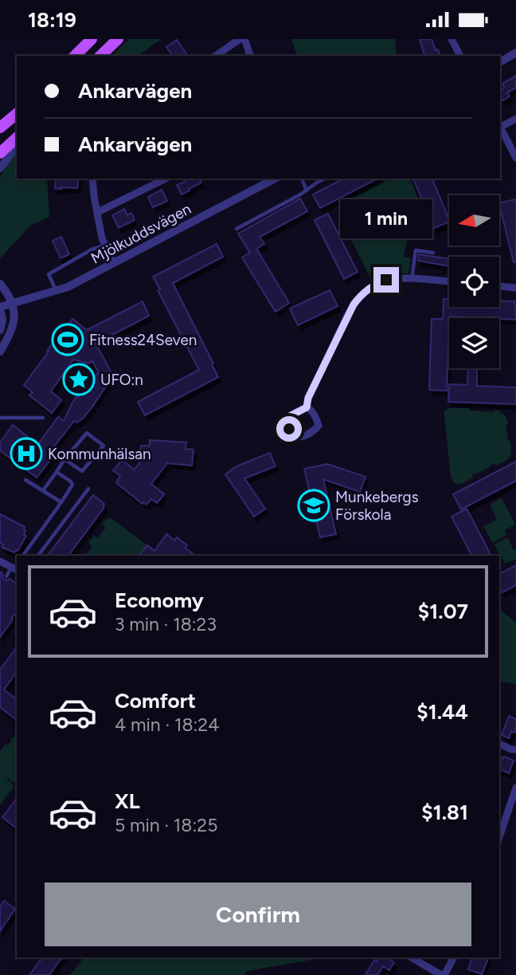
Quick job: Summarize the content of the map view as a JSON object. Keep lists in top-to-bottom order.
{
  "streets": {
    "street": ["Mjölkuddsvägen"]
  },
  "places": {
    "sports": ["Fitness24Seven"],
    "place": ["UFO:n"],
    "hospital": ["Kommunhälsan"],
    "school or university": ["Munkebergs Förskola"]
  },
  "north": "left",
  "page": {
    "status": "18:19",
    "banner": ["Ankarvägen", "Ankarvägen"],
    "bubble": "1 min",
    "list": [
      {
        "name": "Economy",
        "note": "3 min · 18:23",
        "value": "$1.07"
      },
      {
        "name": "Comfort",
        "note": "4 min · 18:24",
        "value": "$1.44"
      },
      {
        "name": "XL",
        "note": "5 min · 18:25",
        "value": "$1.81"
      }
    ],
    "buttons": "Confirm"
  }
}
